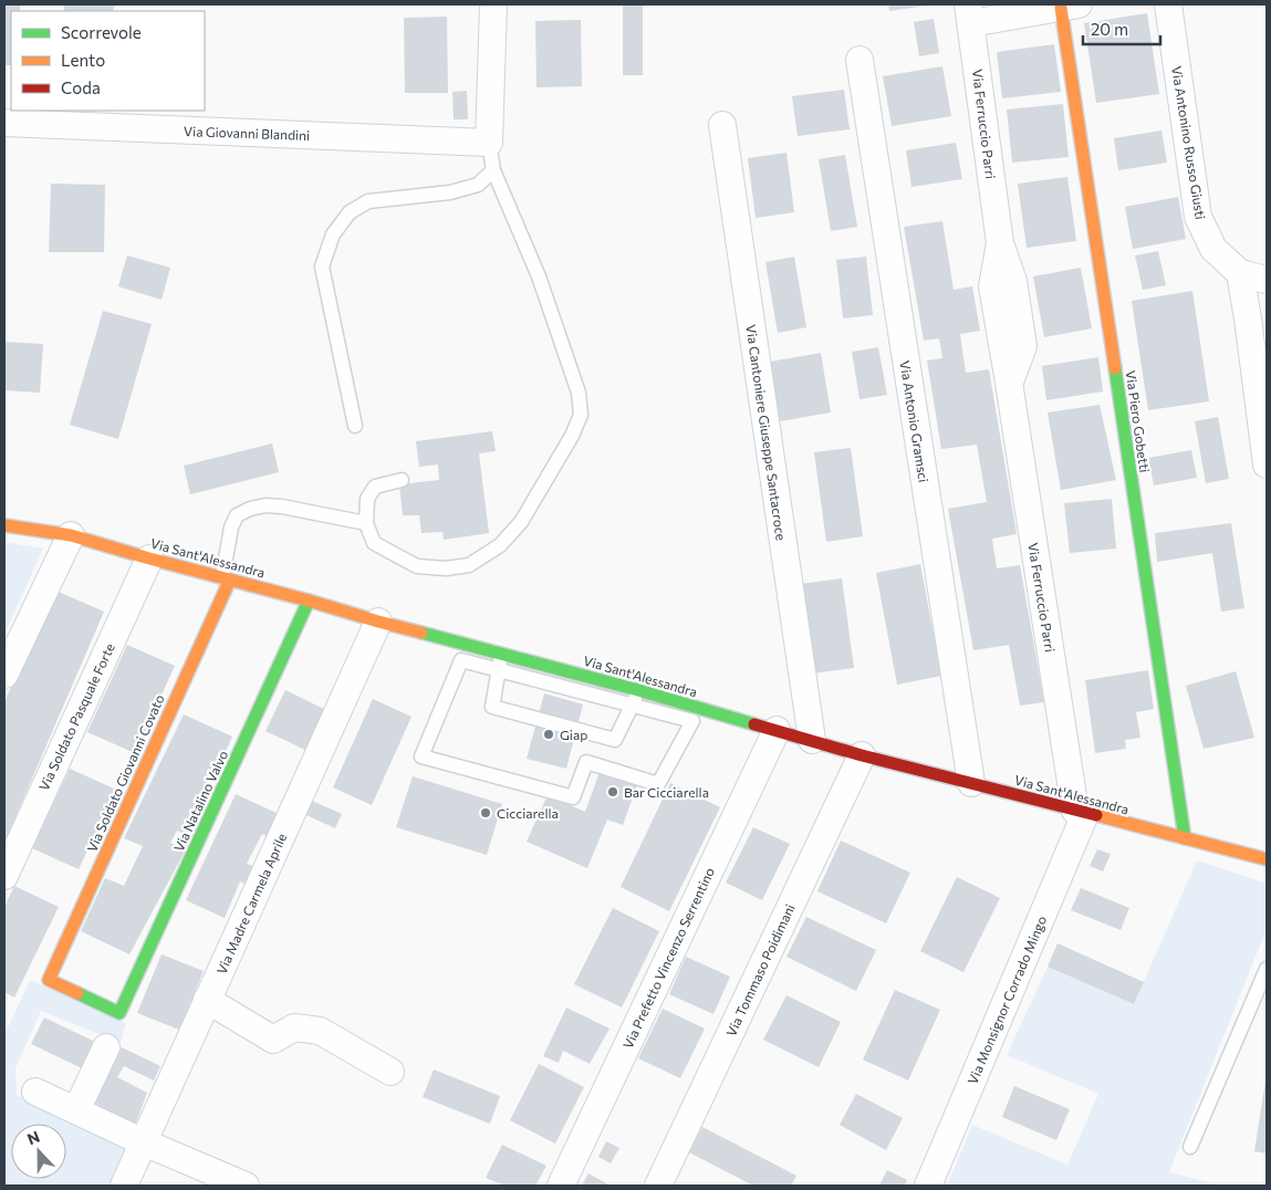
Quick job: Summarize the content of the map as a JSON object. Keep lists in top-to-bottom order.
{
  "streets": {
    "street": [
      "Via Ferruccio Parri",
      "Via Giovanni Blandini",
      "Via Antonino Russo Giusti",
      "Via Antonio Gramsci",
      "Via Piero Gobetti",
      "Via Cantoniere Giuseppe Santacroce",
      "Via Sant'Alessandra",
      "Via Soldato Pasquale Forte",
      "Via Soldato Giovanni Covato",
      "Via Natalino Valvo",
      "Via Madre Carmela Aprile",
      "Via Prefetto Vincenzo Serrentino",
      "Via Tommaso Poidimani",
      "Via Monsignor Corrado Mingo"
    ]
  },
  "crossings": [
    ["Via Ferruccio Parri", "Via Sant'Alessandra"],
    ["Via Ferruccio Parri", "Via Monsignor Corrado Mingo"],
    ["Via Antonio Gramsci", "Via Sant'Alessandra"],
    ["Via Piero Gobetti", "Via Sant'Alessandra"],
    ["Via Cantoniere Giuseppe Santacroce", "Via Sant'Alessandra"],
    ["Via Sant'Alessandra", "Via Soldato Pasquale Forte"],
    ["Via Sant'Alessandra", "Via Soldato Giovanni Covato"],
    ["Via Sant'Alessandra", "Via Natalino Valvo"],
    ["Via Sant'Alessandra", "Via Madre Carmela Aprile"],
    ["Via Sant'Alessandra", "Via Prefetto Vincenzo Serrentino"],
    ["Via Sant'Alessandra", "Via Tommaso Poidimani"],
    ["Via Sant'Alessandra", "Via Monsignor Corrado Mingo"],
    ["Via Soldato Giovanni Covato", "Via Natalino Valvo"]
  ],
  "places": ["Giap", "Bar Cicciarella", "Cicciarella"],
  "legend": ["Scorrevole", "Lento", "Coda"],
  "scale_bar": "20 m",
  "north": "top"
}
